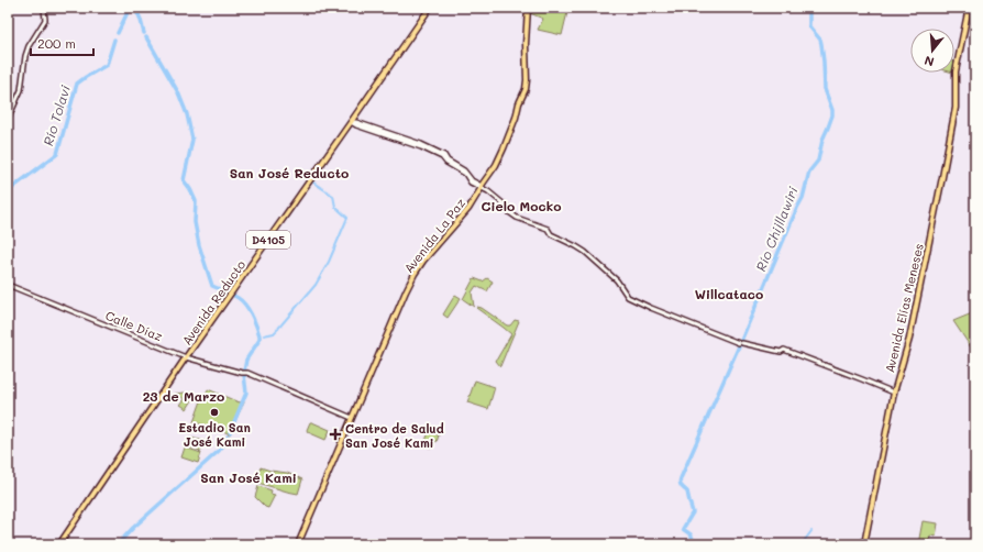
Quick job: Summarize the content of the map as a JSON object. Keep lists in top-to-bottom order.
{
  "streets": {
    "main road": [
      "Avenida La Paz",
      "D4105",
      "Avenida Reducto",
      "Avenida Elías Meneses"
    ],
    "street": ["Calle Díaz"]
  },
  "crossings": [
    ["Avenida La Paz", "Calle Díaz"],
    ["Avenida Reducto", "Calle Díaz"]
  ],
  "districts": [
    "San José Reducto",
    "Cielo Mocko",
    "Willcataco",
    "23 de Marzo",
    "San José Kami"
  ],
  "water": ["Río Tolavi", "Río Chijllawiri"],
  "places": {
    "other": ["Estadio San José Kami"],
    "health": ["Centro de Salud San José Kami"]
  },
  "scale_bar": "200 m",
  "north": "bottom"
}
